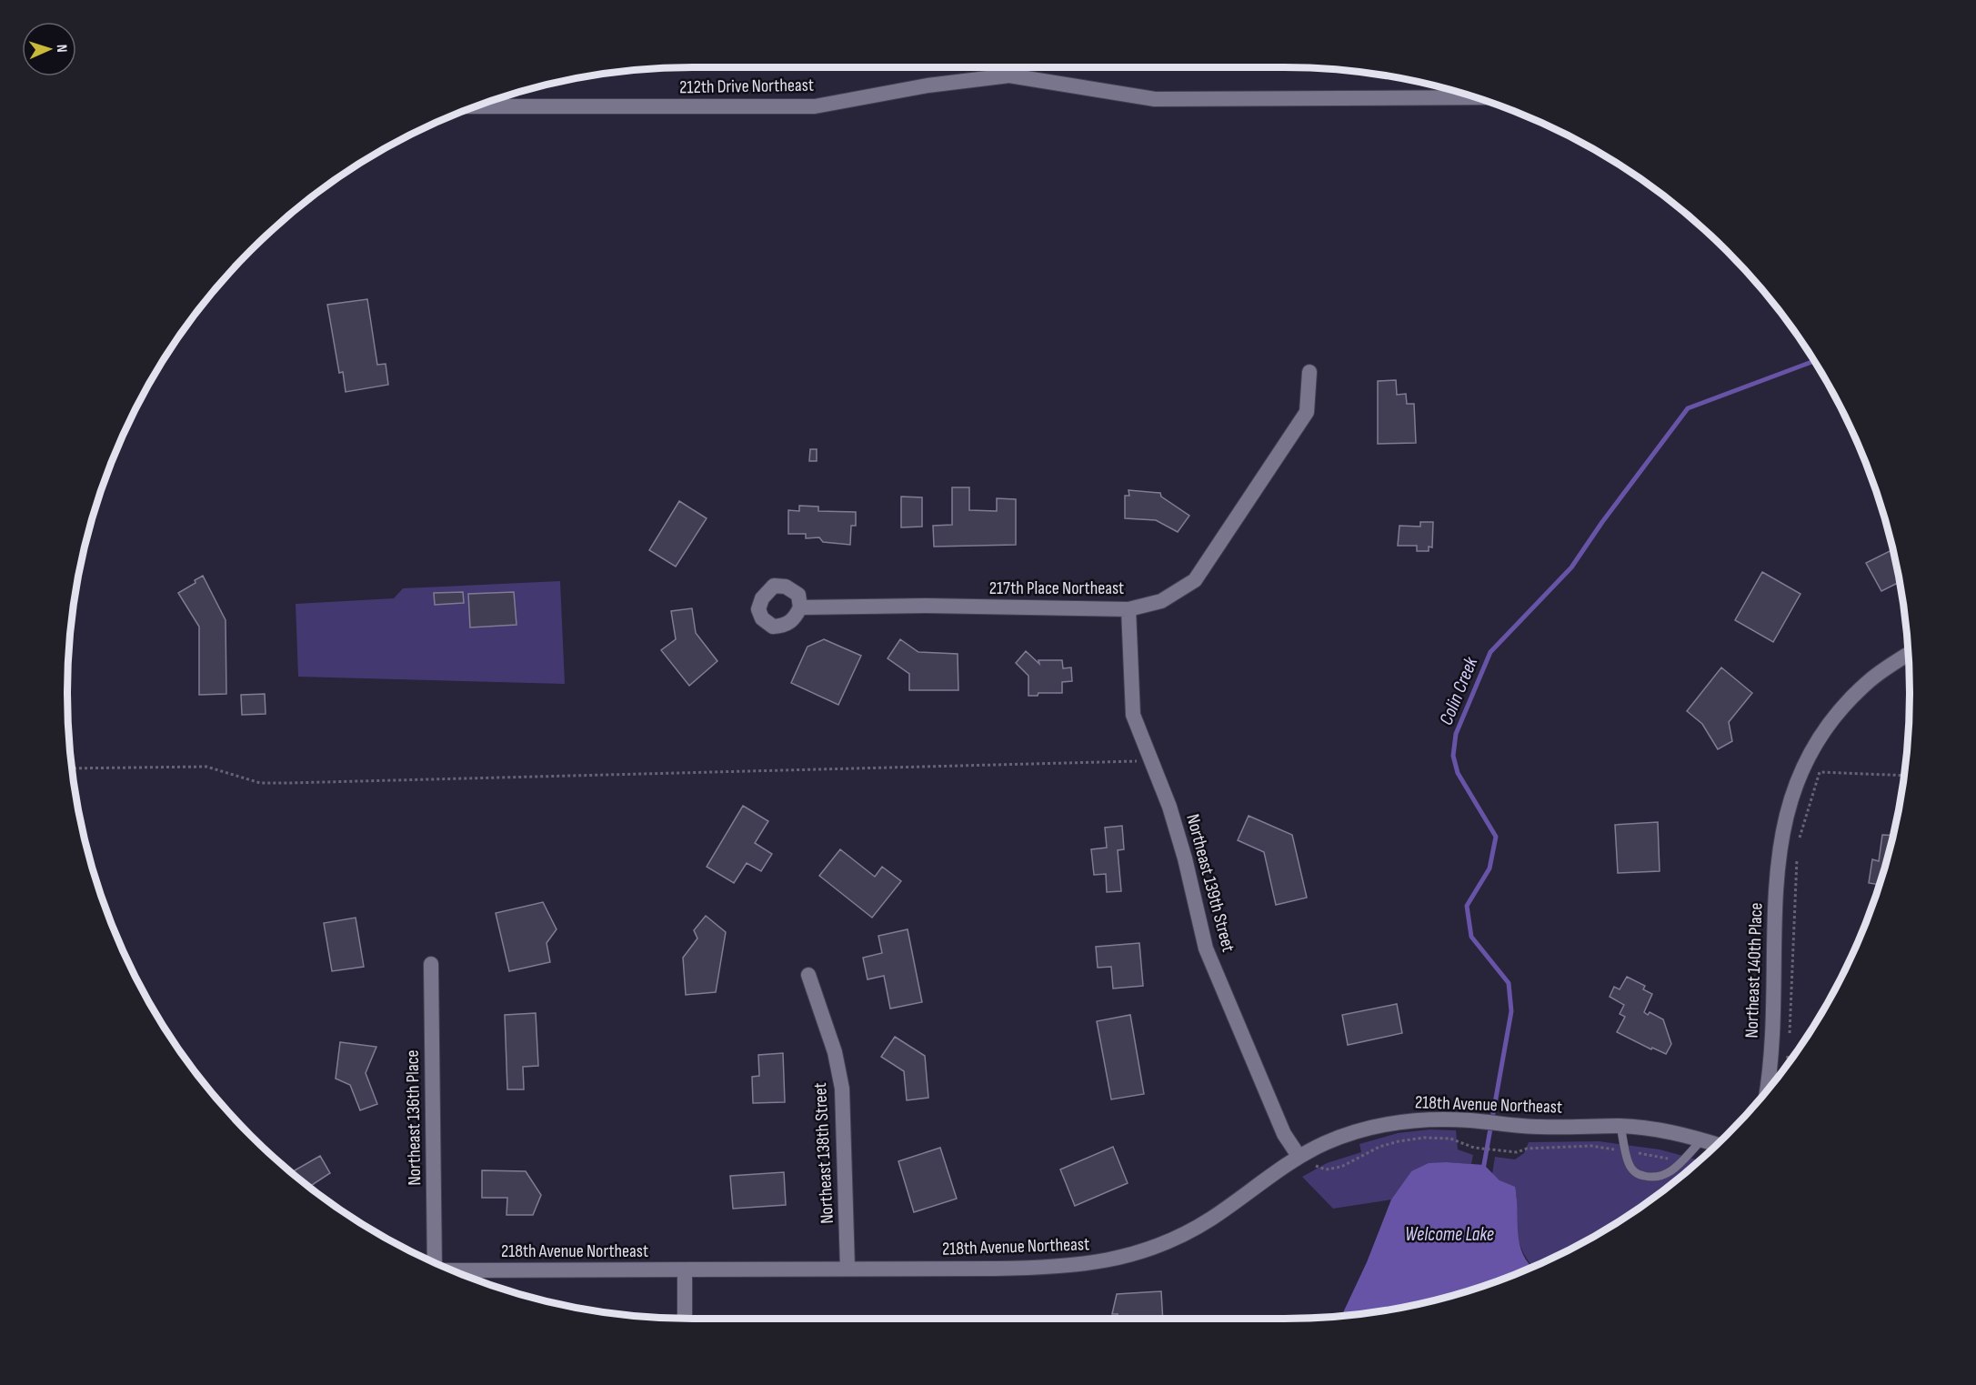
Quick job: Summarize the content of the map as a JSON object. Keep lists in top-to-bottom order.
{
  "streets": {
    "street": [
      "212th Drive Northeast",
      "217th Place Northeast",
      "Northeast 139th Street",
      "Northeast 140th Place",
      "218th Avenue Northeast",
      "Northeast 136th Place",
      "Northeast 138th Street"
    ]
  },
  "crossings": [
    ["217th Place Northeast", "Northeast 139th Street"],
    ["Northeast 139th Street", "218th Avenue Northeast"],
    ["218th Avenue Northeast", "Northeast 138th Street"]
  ],
  "water": ["Colin Creek", "Welcome Lake"],
  "north": "right"
}
